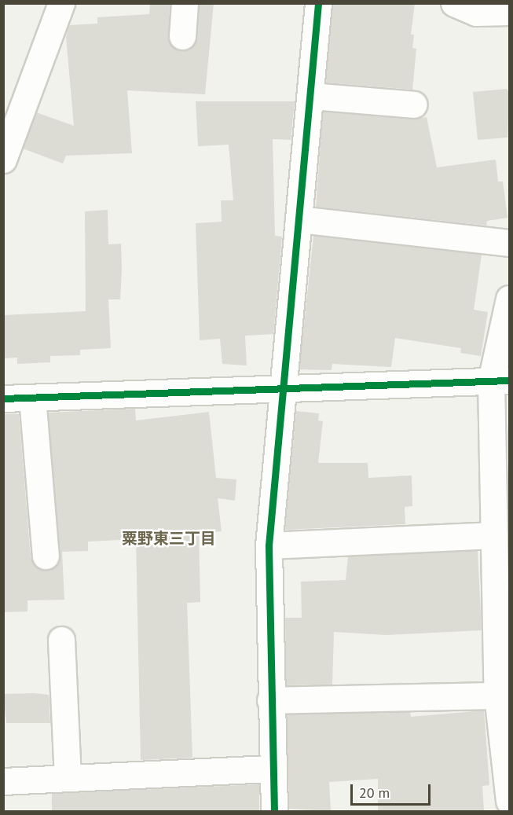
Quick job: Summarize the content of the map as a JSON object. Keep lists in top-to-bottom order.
{
  "districts": ["粟野東三丁目"],
  "scale_bar": "20 m"
}
